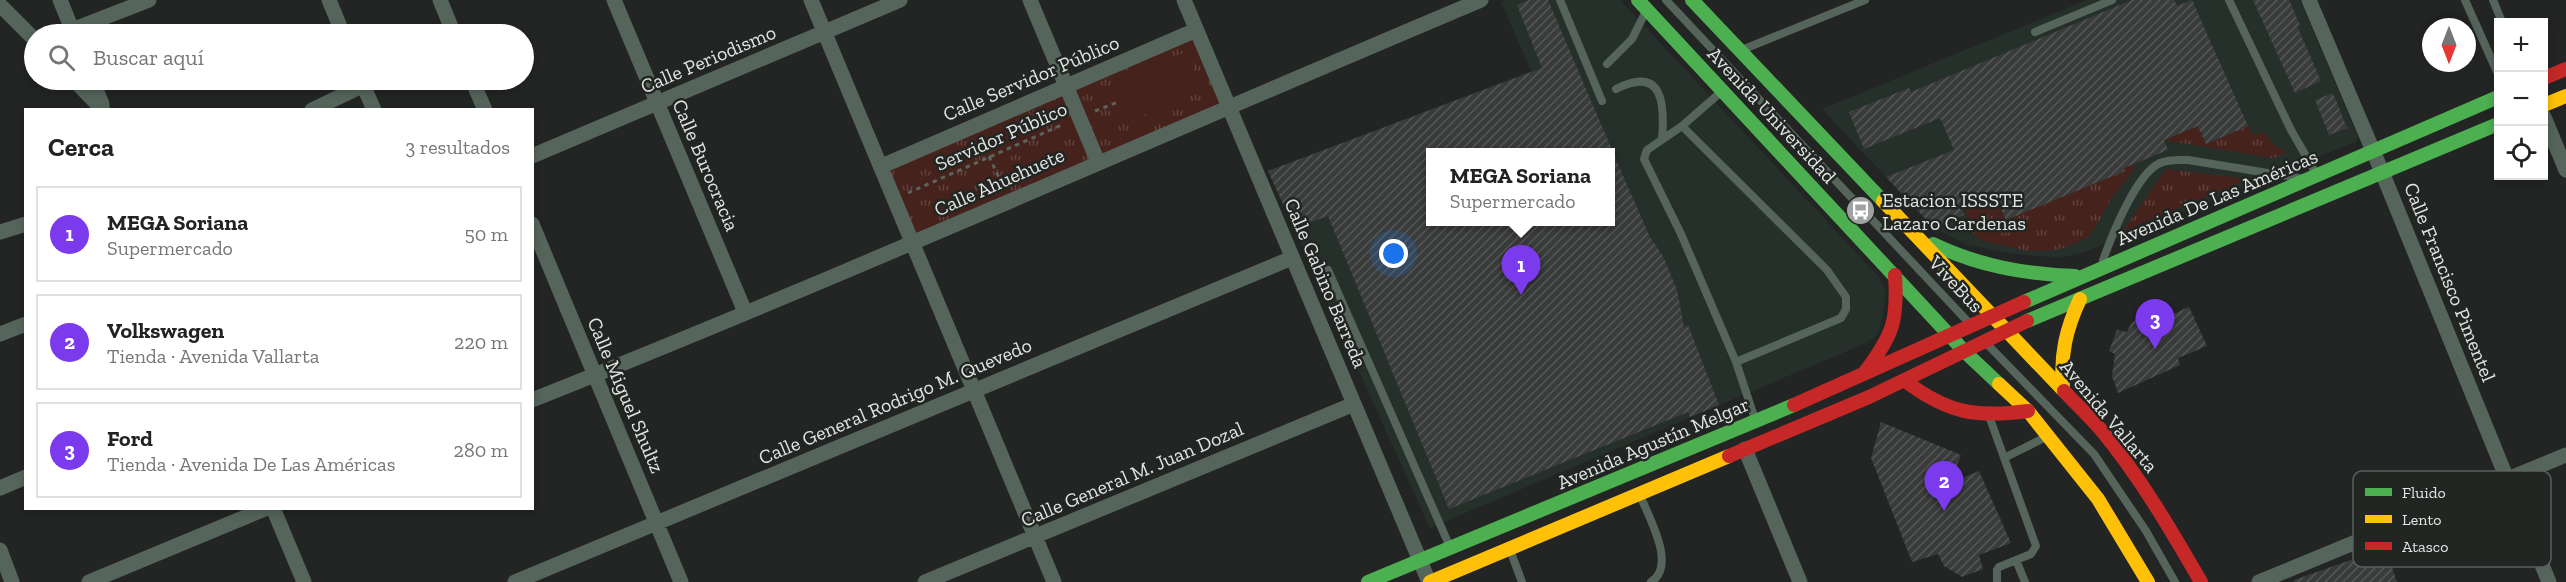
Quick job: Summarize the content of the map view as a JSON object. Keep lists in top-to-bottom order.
{
  "streets": {
    "main road": [
      "Avenida Universidad",
      "Avenida De Las Américas",
      "Avenida Vallarta",
      "Avenida Agustín Melgar"
    ],
    "street": [
      "Calle Periodismo",
      "Calle Servidor Público",
      "Calle Burocracia",
      "Calle Ahuehuete",
      "Calle Francisco Pimentel",
      "Calle Gabino Barreda",
      "Calle Miguel Shultz",
      "Calle General Rodrigo M. Quevedo",
      "Calle General M. Juan Dozal"
    ],
    "lane": ["ViveBus"],
    "path": ["Servidor Público"]
  },
  "crossings": [
    ["Calle Periodismo", "Calle Burocracia"],
    ["Calle Servidor Público", "Calle Gabino Barreda"],
    ["Avenida Universidad", "Avenida De Las Américas"],
    ["Avenida Universidad", "Avenida Vallarta"],
    ["Avenida Universidad", "Avenida Agustín Melgar"],
    ["Calle Burocracia", "Calle Ahuehuete"],
    ["Calle Ahuehuete", "Calle Gabino Barreda"],
    ["Calle Ahuehuete", "Calle Miguel Shultz"],
    ["Avenida De Las Américas", "Calle Francisco Pimentel"],
    ["Avenida De Las Américas", "ViveBus"],
    ["Avenida De Las Américas", "Avenida Vallarta"],
    ["Avenida De Las Américas", "Avenida Agustín Melgar"],
    ["Calle Gabino Barreda", "Calle General Rodrigo M. Quevedo"],
    ["Calle Gabino Barreda", "Avenida Agustín Melgar"],
    ["Calle Gabino Barreda", "Calle General M. Juan Dozal"],
    ["Calle Miguel Shultz", "Calle General Rodrigo M. Quevedo"]
  ],
  "places": {
    "bus stop": ["Estacion ISSSTE Lazaro Cardenas"]
  },
  "legend": ["Fluido", "Lento", "Atasco"],
  "north": "bottom",
  "page": {
    "map_buttons": ["+", "−"],
    "search": "Buscar aquí",
    "heading": ["Cerca", "3 resultados"],
    "popup": ["MEGA Soriana", "Supermercado"],
    "list": [
      {
        "mark": "1",
        "name": "MEGA Soriana",
        "note": "Supermercado",
        "value": "50 m"
      },
      {
        "mark": "2",
        "name": "Volkswagen",
        "note": "Tienda · Avenida Vallarta",
        "value": "220 m"
      },
      {
        "mark": "3",
        "name": "Ford",
        "note": "Tienda · Avenida De Las Américas",
        "value": "280 m"
      }
    ],
    "pins": ["1", "3", "2"]
  }
}
